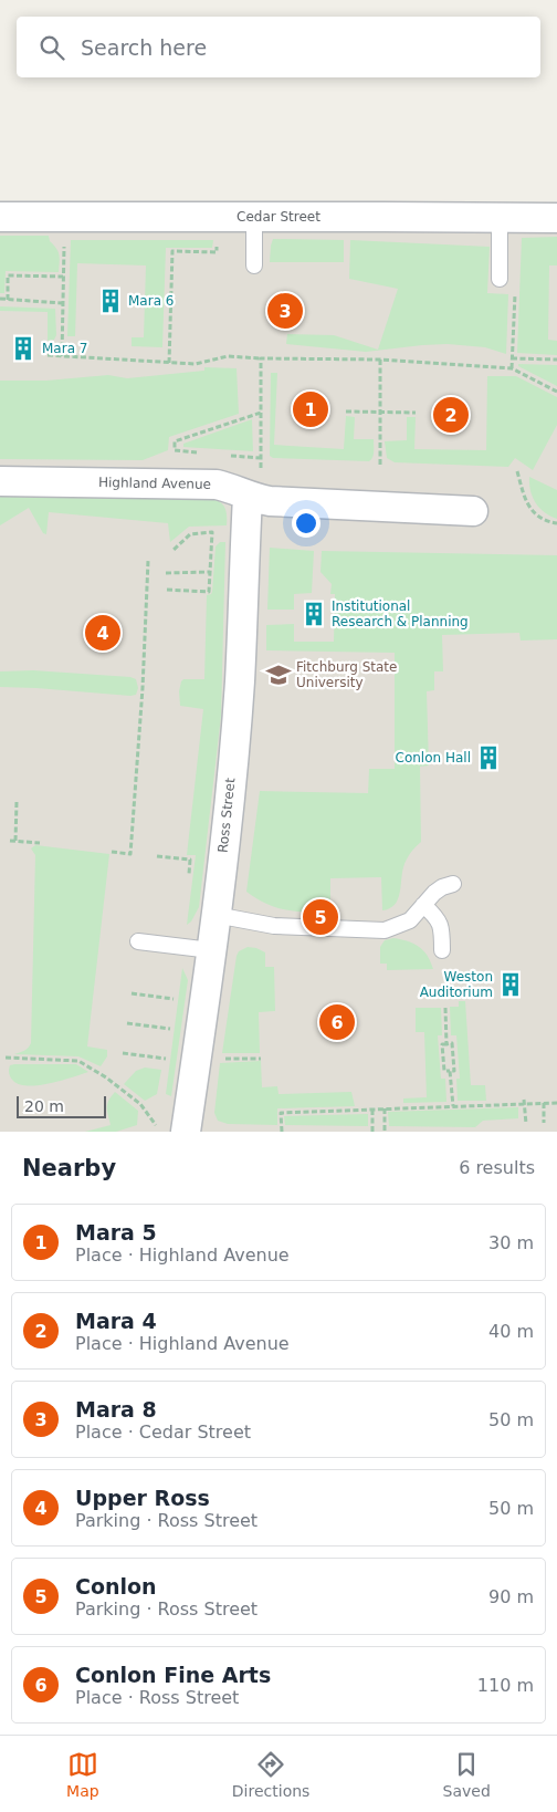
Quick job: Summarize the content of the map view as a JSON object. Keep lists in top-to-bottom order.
{
  "streets": {
    "street": ["Cedar Street", "Highland Avenue", "Ross Street"]
  },
  "crossings": [
    ["Highland Avenue", "Ross Street"]
  ],
  "places": {
    "building": [
      "Mara 6",
      "Mara 7",
      "Institutional Research & Planning",
      "Conlon Hall",
      "Weston Auditorium"
    ],
    "school or university": ["Fitchburg State University"]
  },
  "scale_bar": "20 m",
  "page": {
    "search": "Search here",
    "pins": [
      "3",
      "1",
      "2",
      "4",
      "5",
      "6"
    ],
    "scale": "20 m",
    "heading": ["Nearby", "6 results"],
    "list": [
      {
        "mark": "1",
        "name": "Mara 5",
        "note": "Place · Highland Avenue",
        "value": "30 m"
      },
      {
        "mark": "2",
        "name": "Mara 4",
        "note": "Place · Highland Avenue",
        "value": "40 m"
      },
      {
        "mark": "3",
        "name": "Mara 8",
        "note": "Place · Cedar Street",
        "value": "50 m"
      },
      {
        "mark": "4",
        "name": "Upper Ross",
        "note": "Parking · Ross Street",
        "value": "50 m"
      },
      {
        "mark": "5",
        "name": "Conlon",
        "note": "Parking · Ross Street",
        "value": "90 m"
      },
      {
        "mark": "6",
        "name": "Conlon Fine Arts",
        "note": "Place · Ross Street",
        "value": "110 m"
      }
    ],
    "nav": ["Map", "Directions", "Saved"]
  }
}
